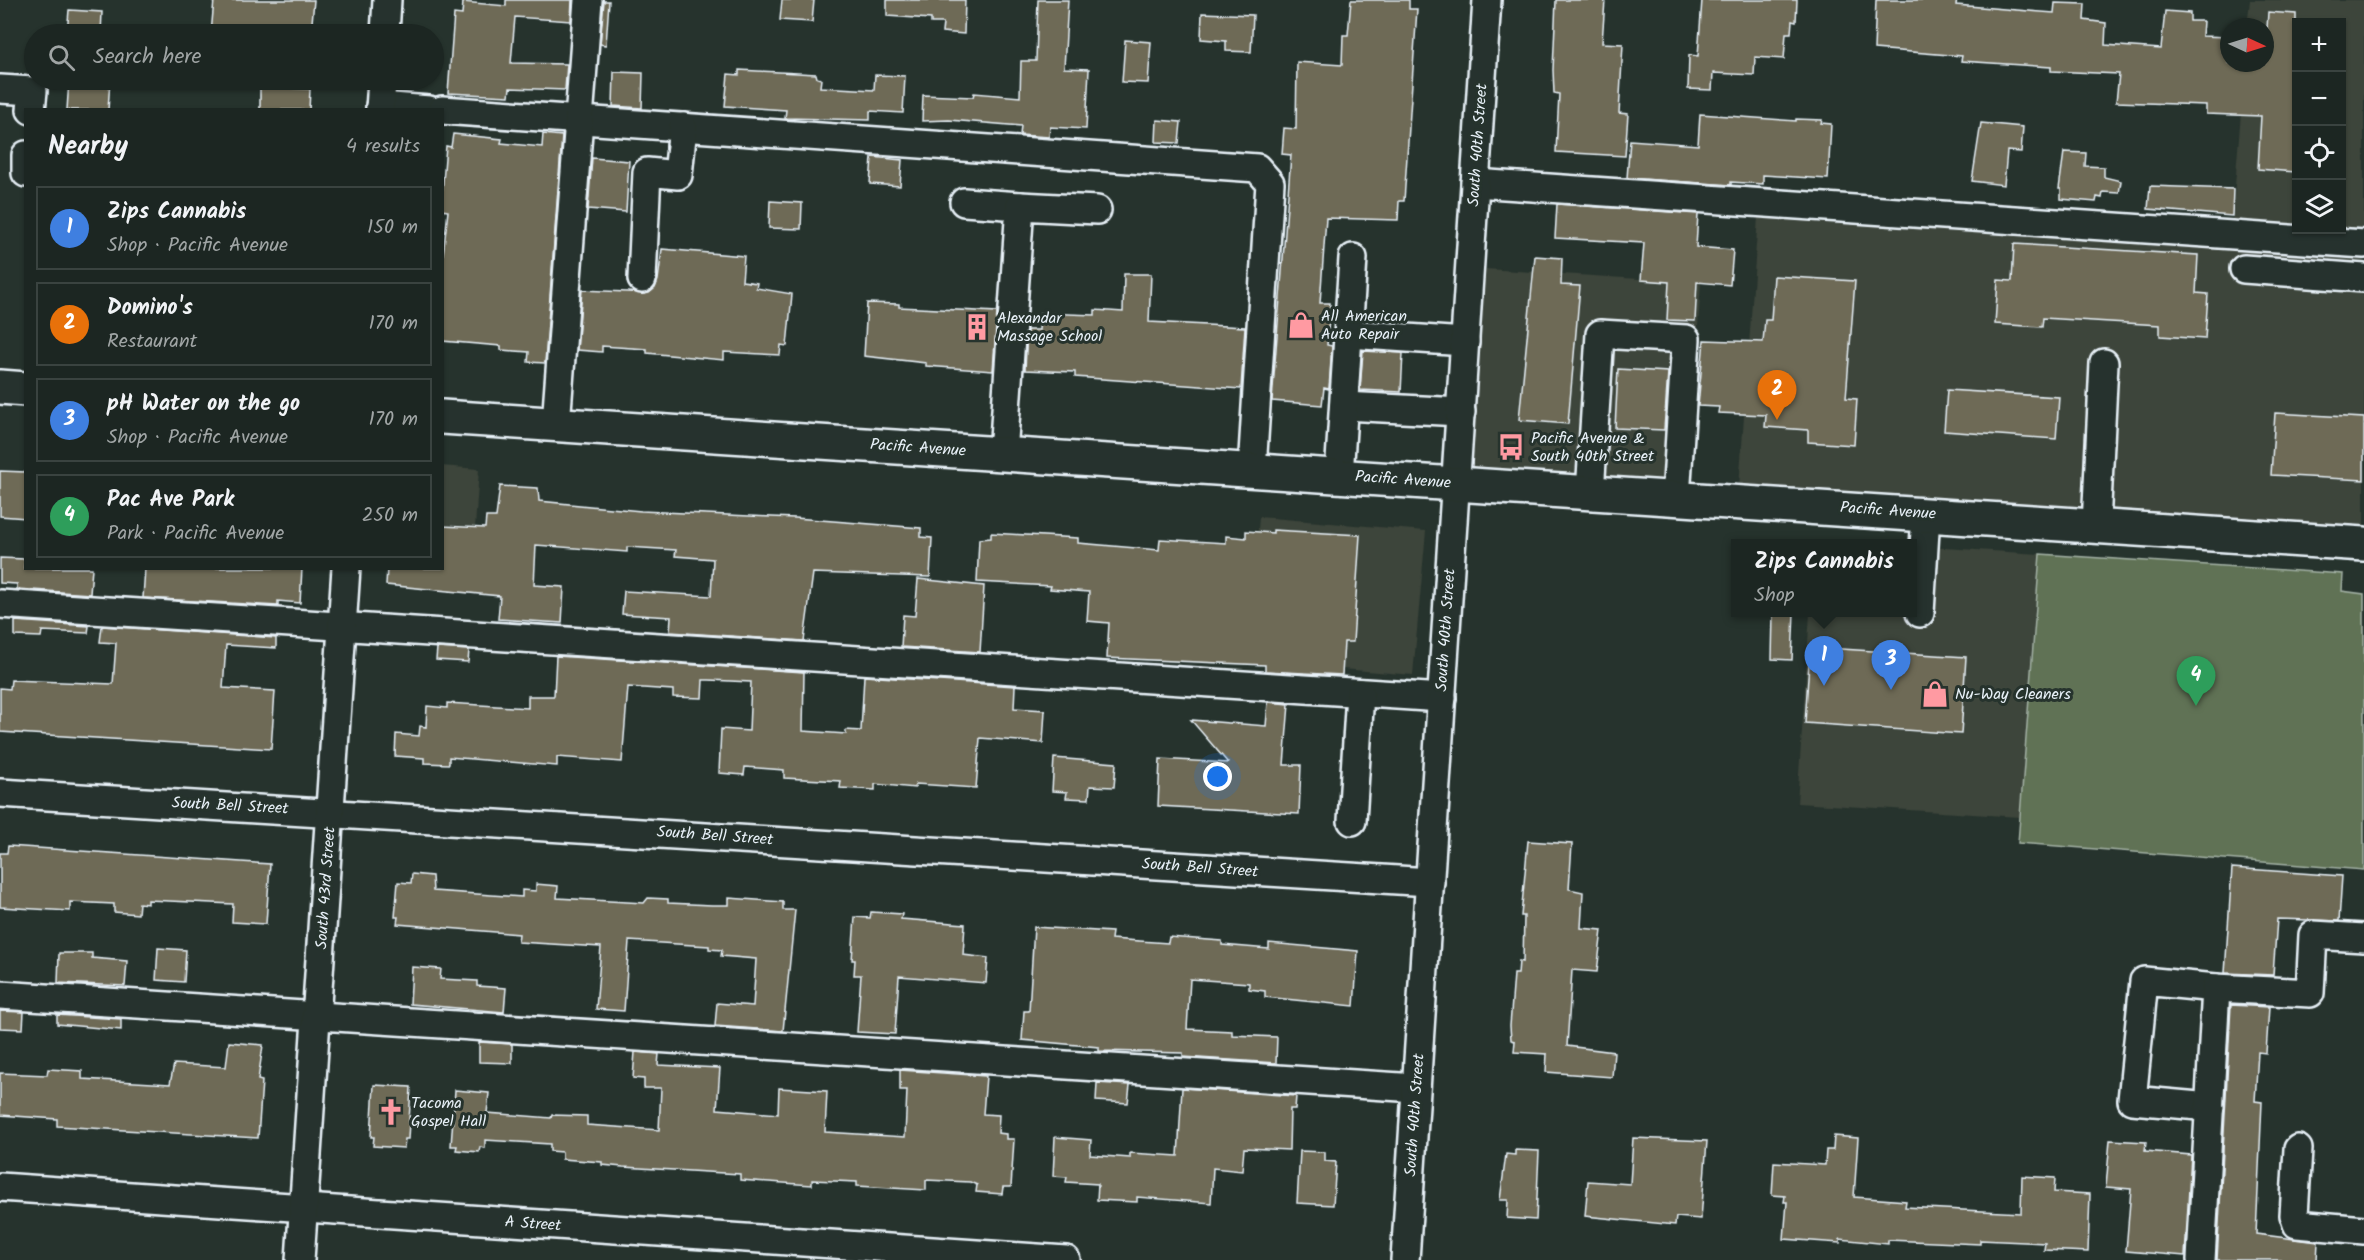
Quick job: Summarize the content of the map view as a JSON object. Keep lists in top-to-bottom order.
{
  "streets": {
    "main road": ["Pacific Avenue"],
    "street": [
      "South 40th Street",
      "South Bell Street",
      "South 43rd Street",
      "A Street"
    ]
  },
  "crossings": [
    ["South 40th Street", "Pacific Avenue"],
    ["South 40th Street", "South Bell Street"],
    ["South Bell Street", "South 43rd Street"],
    ["South 43rd Street", "A Street"]
  ],
  "places": {
    "shop": ["All American Auto Repair", "Nu-Way Cleaners"],
    "building": ["Alexandar Massage School"],
    "bus stop": ["Pacific Avenue & South 40th Street"],
    "church": ["Tacoma Gospel Hall"]
  },
  "north": "right",
  "page": {
    "map_buttons": ["+", "−"],
    "search": "Search here",
    "heading": ["Nearby", "4 results"],
    "list": [
      {
        "mark": "1",
        "name": "Zips Cannabis",
        "note": "Shop · Pacific Avenue",
        "value": "150 m"
      },
      {
        "mark": "2",
        "name": "Domino's",
        "note": "Restaurant",
        "value": "170 m"
      },
      {
        "mark": "3",
        "name": "pH Water on the go",
        "note": "Shop · Pacific Avenue",
        "value": "170 m"
      },
      {
        "mark": "4",
        "name": "Pac Ave Park",
        "note": "Park · Pacific Avenue",
        "value": "250 m"
      }
    ],
    "pins": [
      "2",
      "1",
      "3",
      "4"
    ],
    "popup": ["Zips Cannabis", "Shop"]
  }
}
